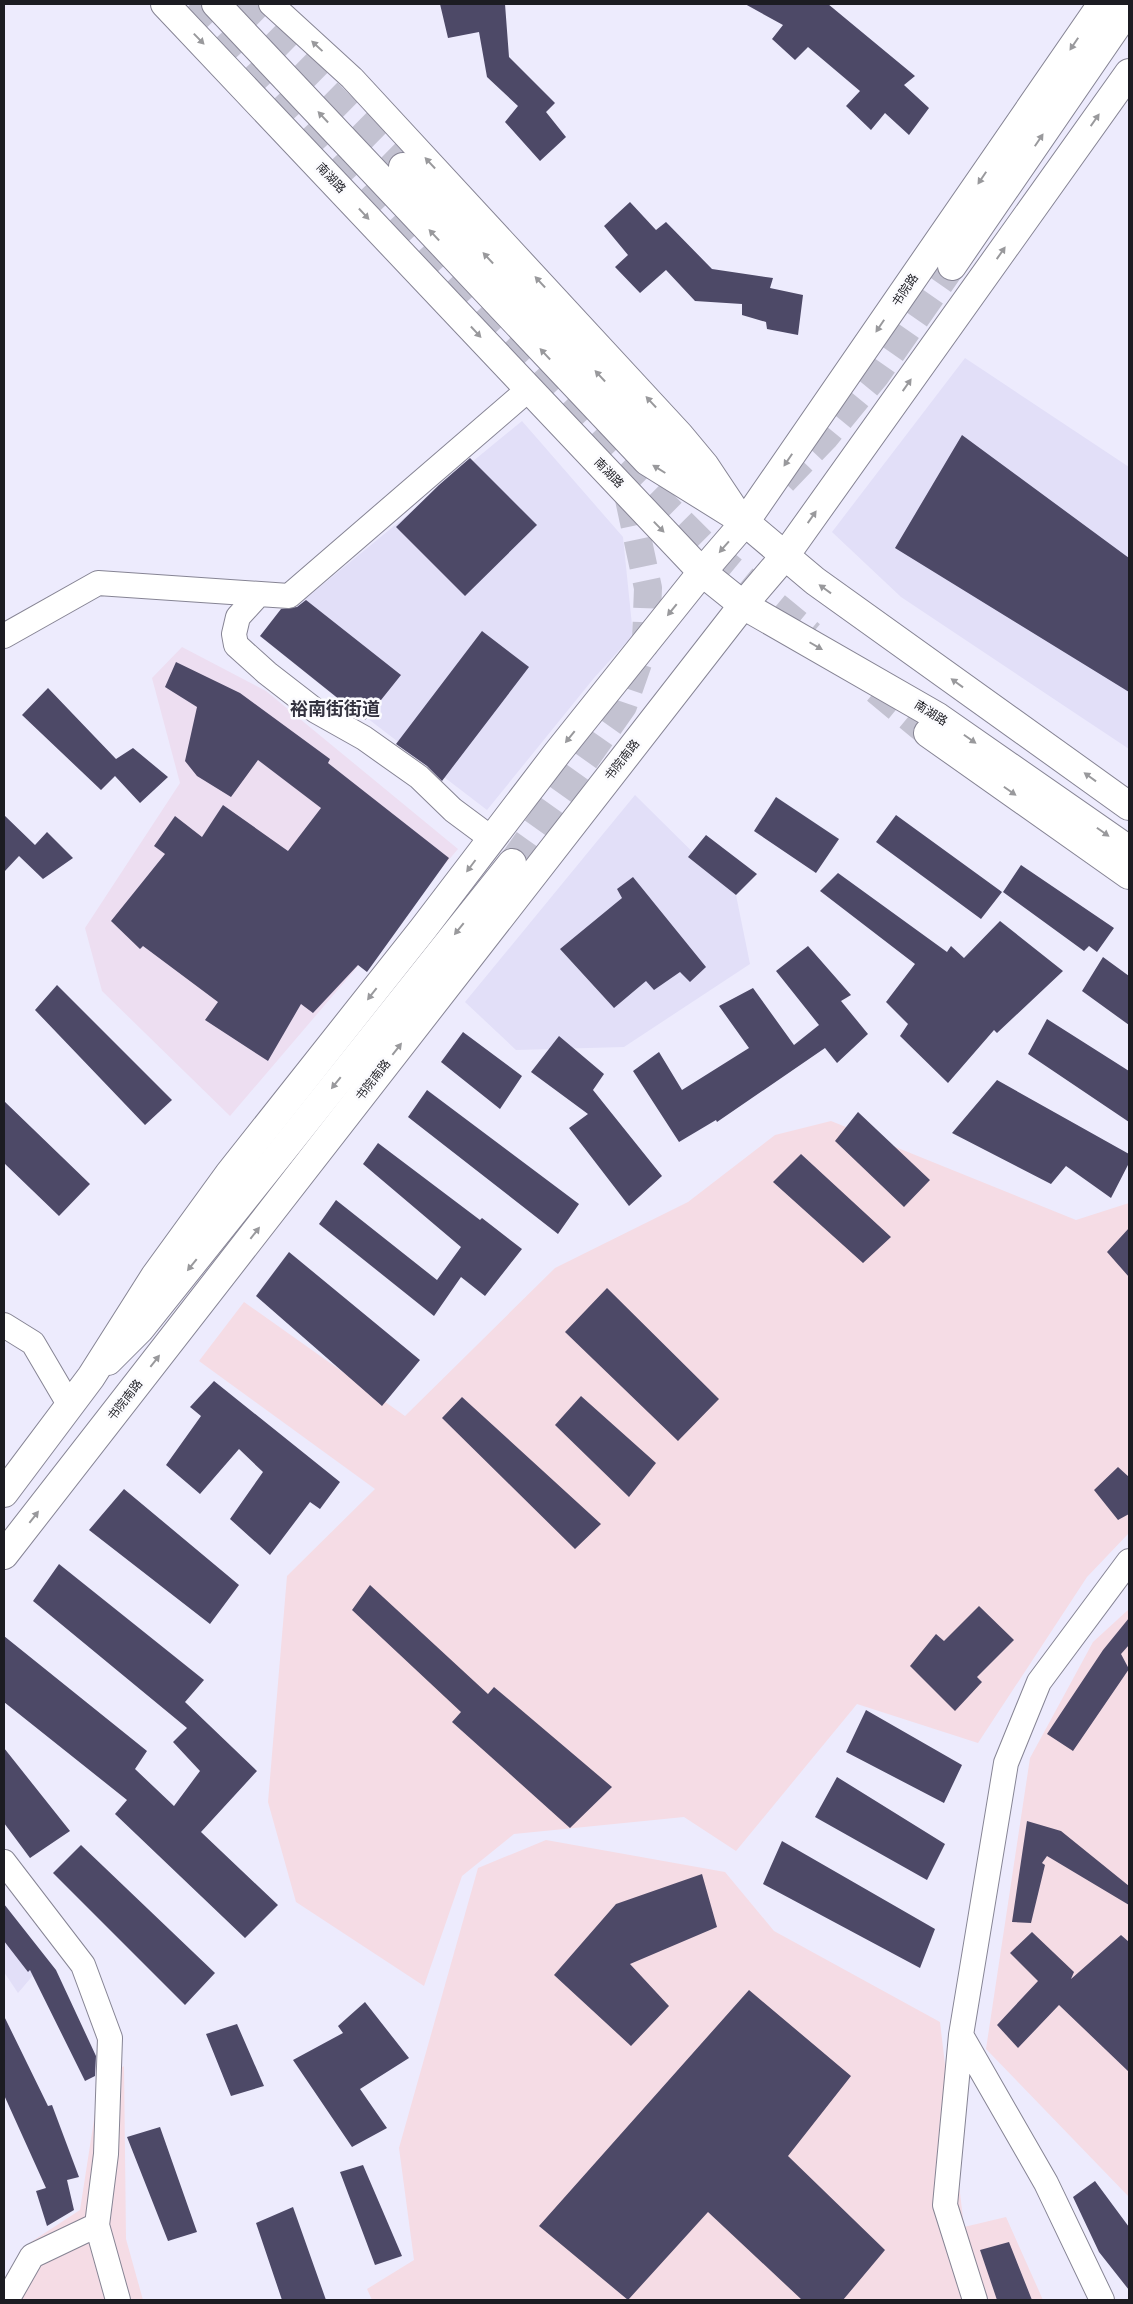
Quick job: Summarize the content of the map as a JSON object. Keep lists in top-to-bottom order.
{
  "streets": {
    "main road": ["南湖路", "书院路", "书院南路"]
  },
  "crossings": [
    ["南湖路", "书院路"],
    ["南湖路", "书院南路"]
  ],
  "districts": ["裕南街街道"]
}
